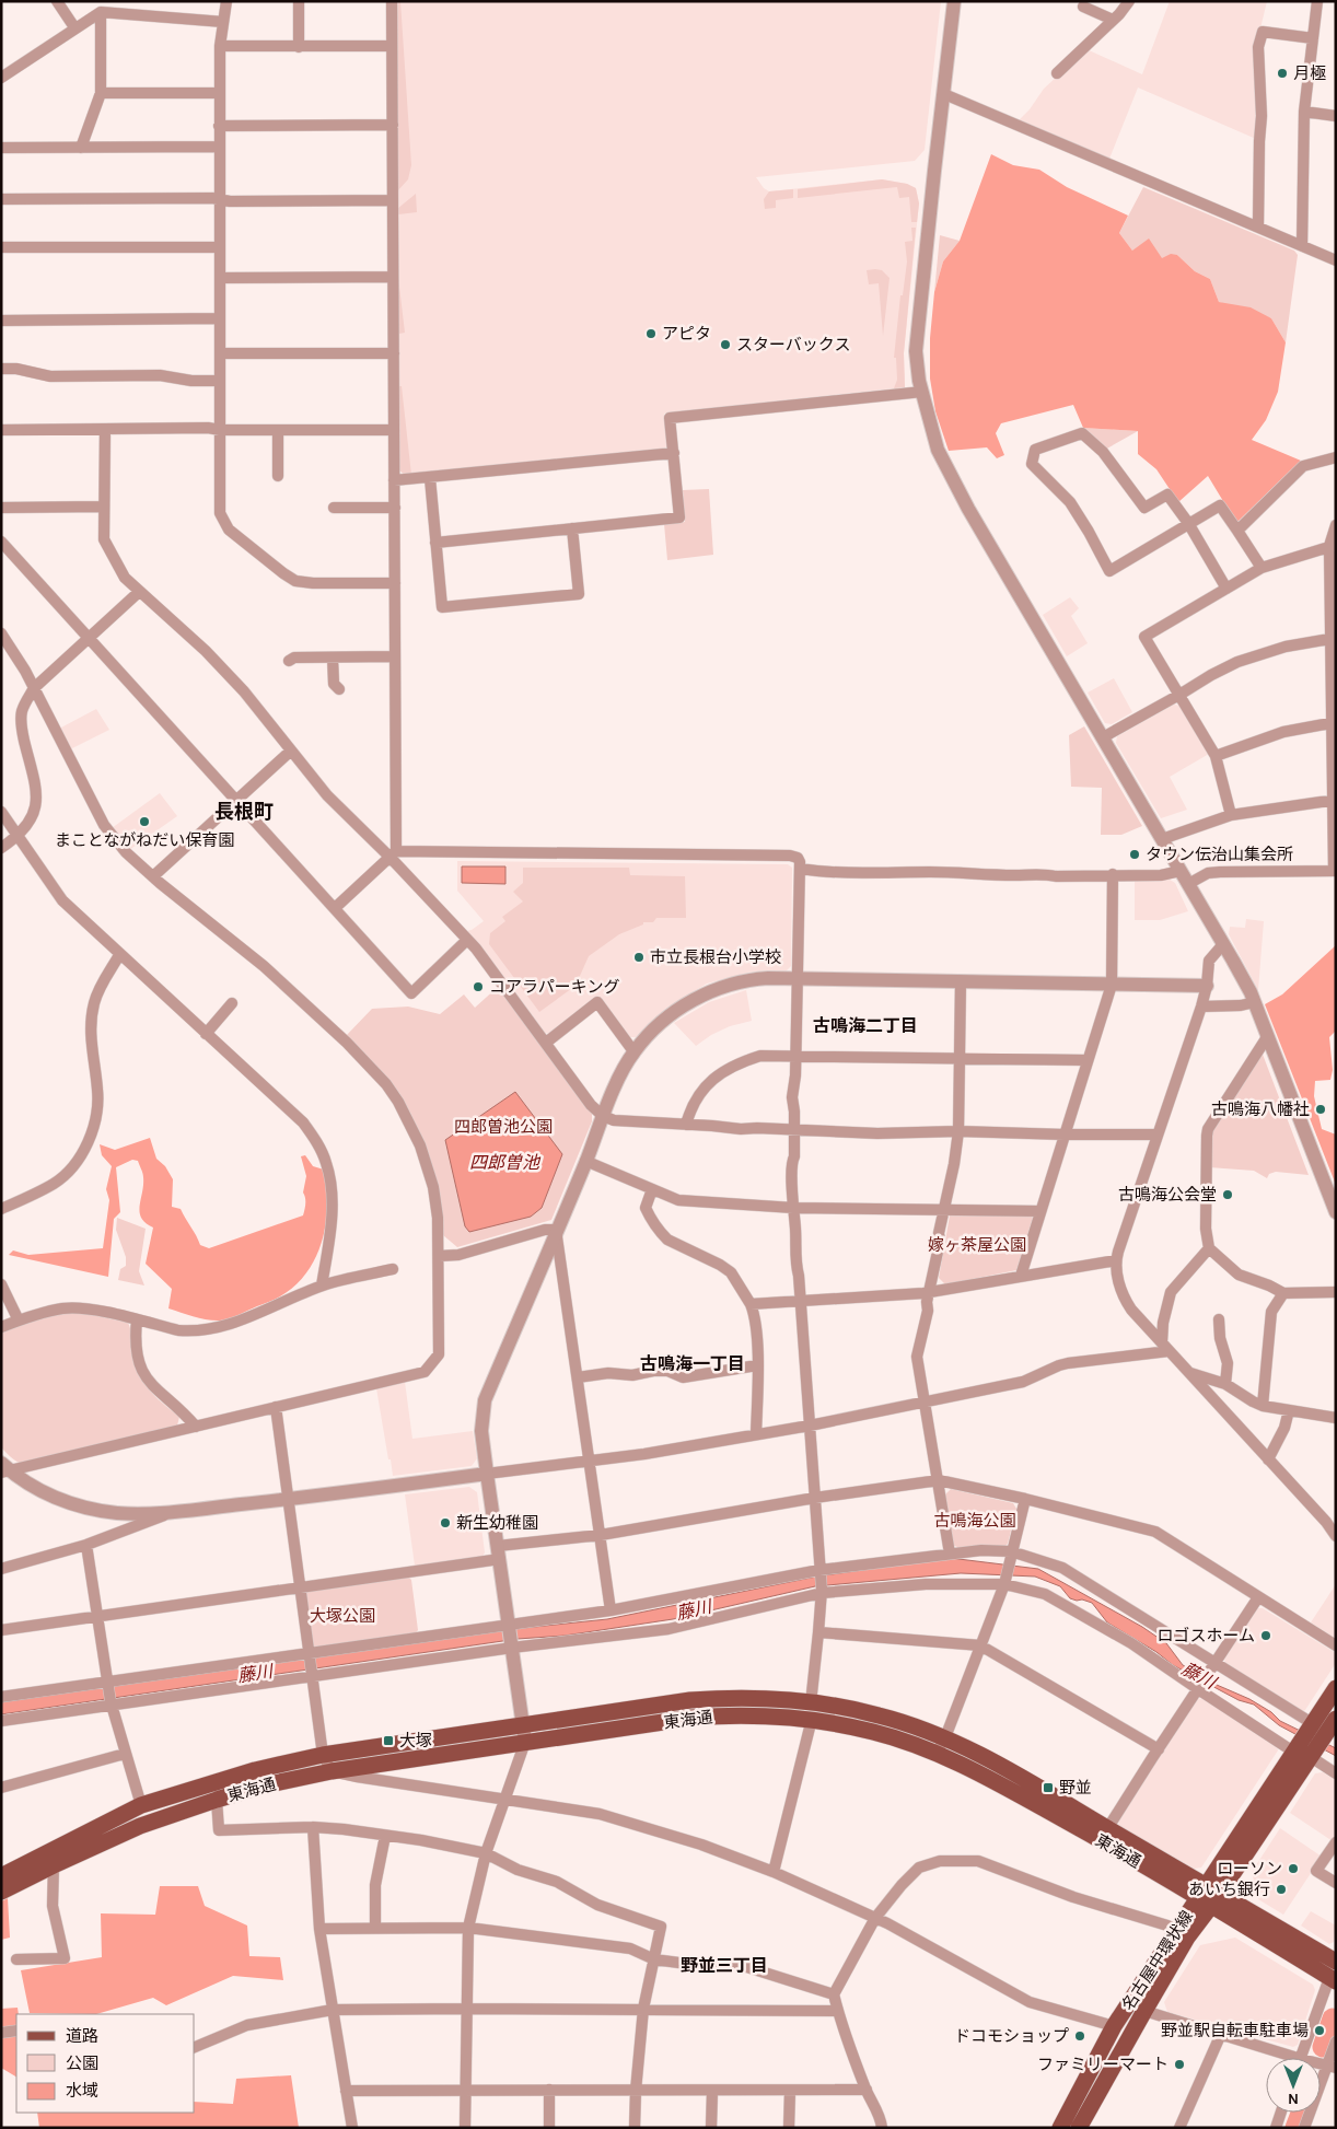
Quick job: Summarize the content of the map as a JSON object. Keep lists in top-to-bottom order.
{
  "streets": {
    "main road": ["東海通", "名古屋中環状線"]
  },
  "crossings": [
    ["東海通", "名古屋中環状線"]
  ],
  "districts": [
    "長根町",
    "古鳴海二丁目",
    "古鳴海一丁目",
    "野並三丁目"
  ],
  "water": ["四郎曽池", "藤川"],
  "parks": [
    "四郎曽池公園",
    "嫁ヶ茶屋公園",
    "古鳴海公園",
    "大塚公園"
  ],
  "places": {
    "other": [
      "月極",
      "アピタ",
      "スターバックス",
      "まことながねだい保育園",
      "タウン伝治山集会所",
      "市立長根台小学校",
      "コアラパーキング",
      "古鳴海八幡社",
      "古鳴海公会堂",
      "新生幼稚園",
      "ロゴスホーム",
      "ローソン",
      "あいち銀行",
      "野並駅自転車駐車場",
      "ドコモショップ",
      "ファミリーマート"
    ],
    "transit": ["大塚", "野並"]
  },
  "legend": ["道路", "公園", "水域"],
  "north": "bottom"
}
